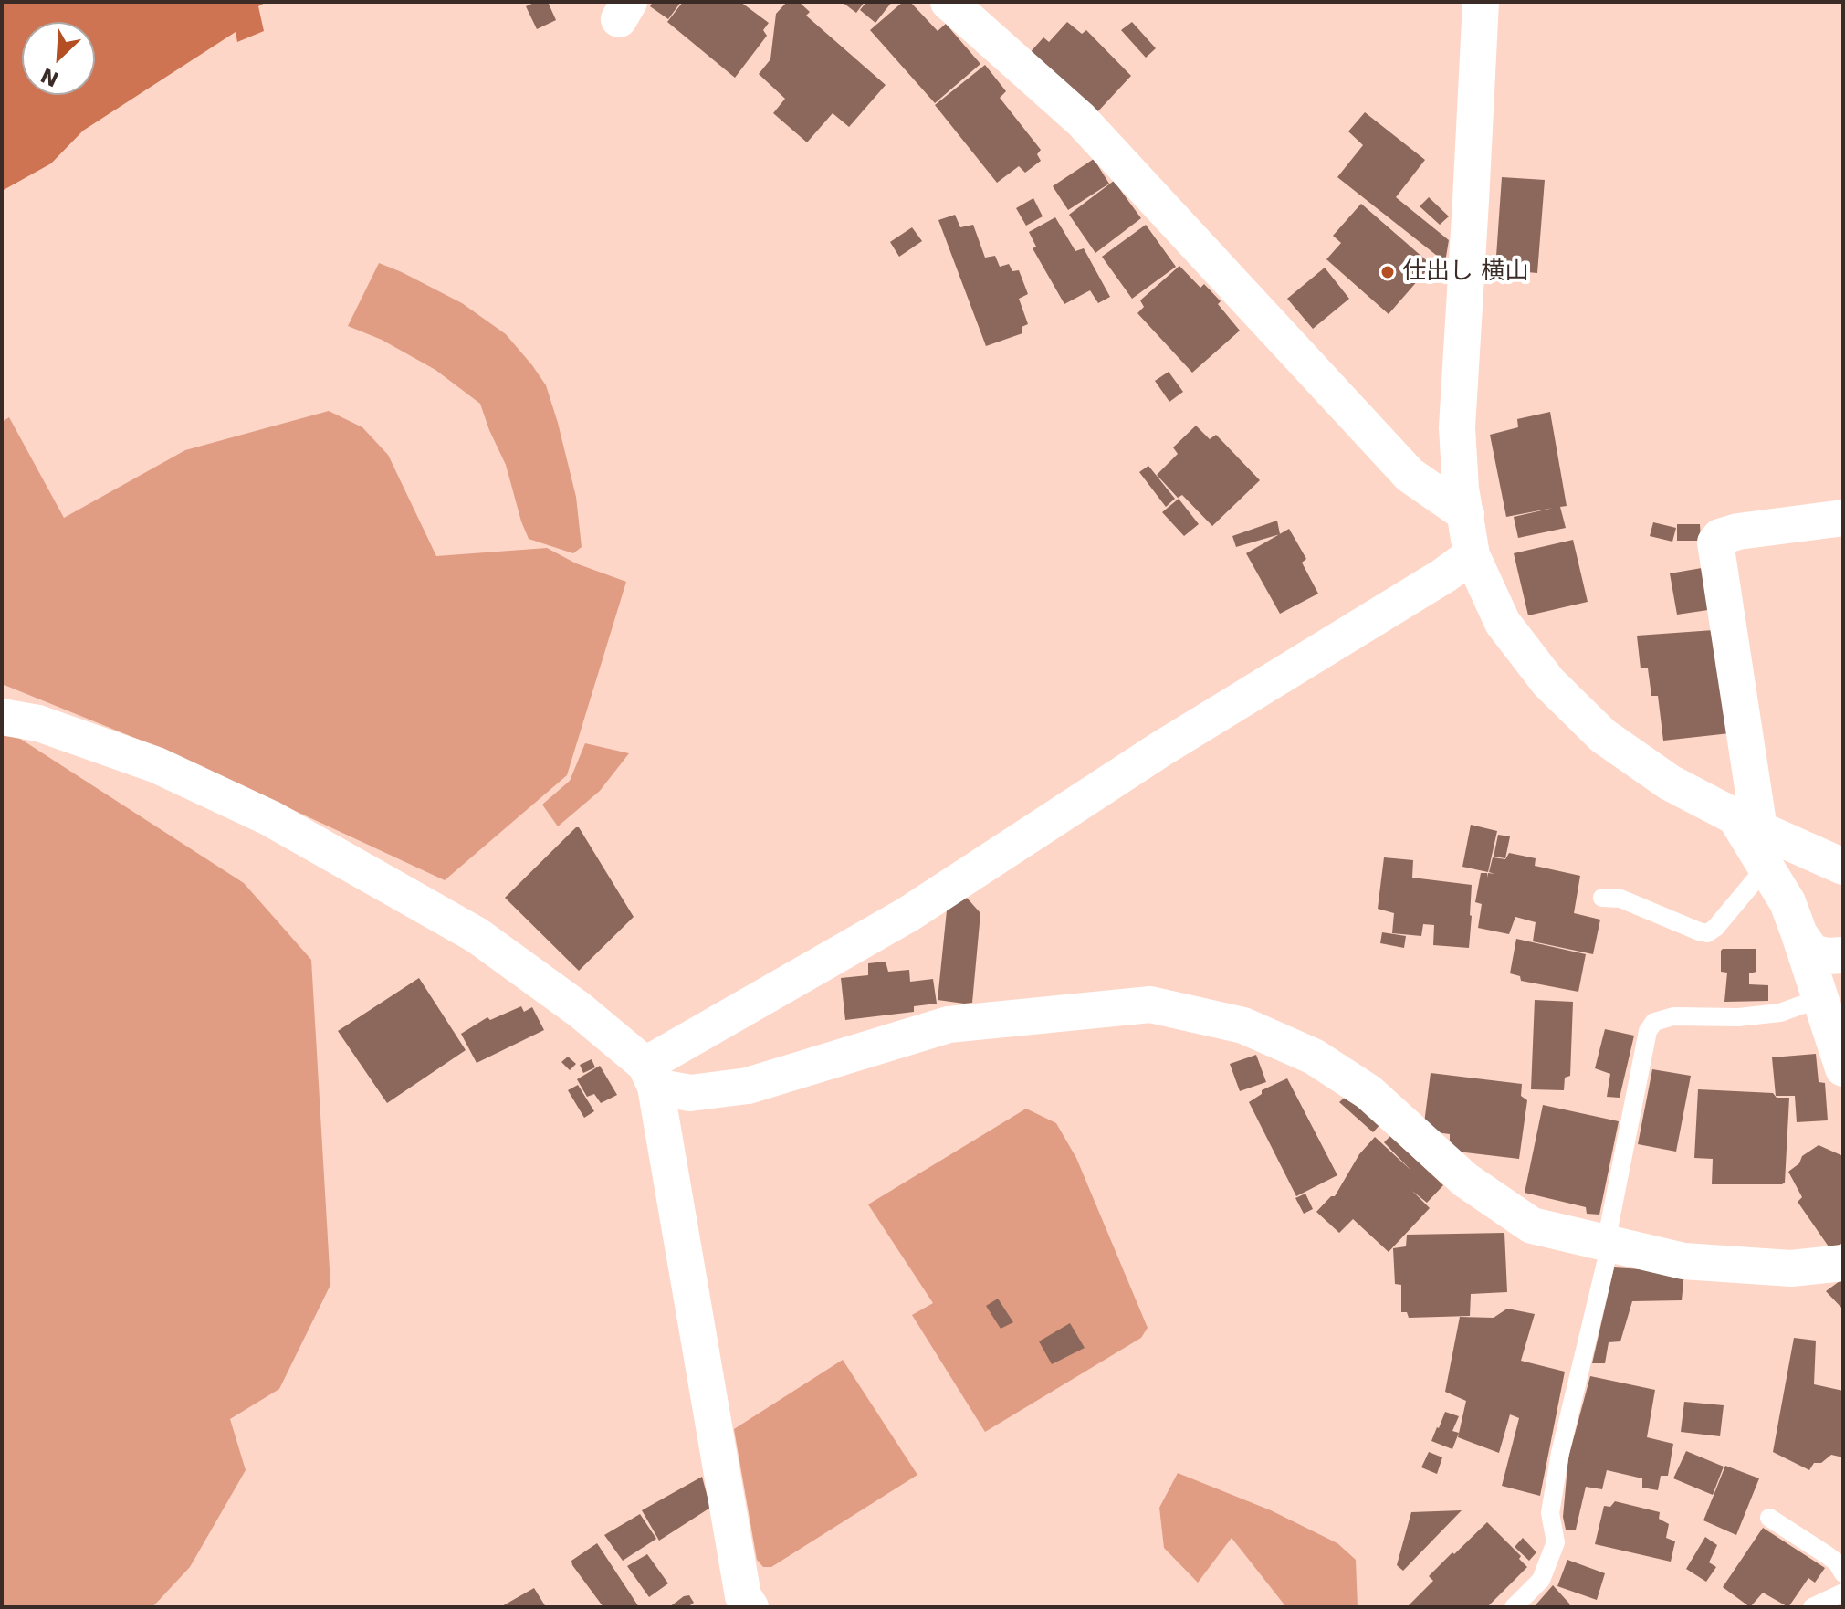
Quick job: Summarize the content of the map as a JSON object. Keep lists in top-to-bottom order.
{
  "places": ["仕出し 横山"],
  "north": "bottom left"
}
